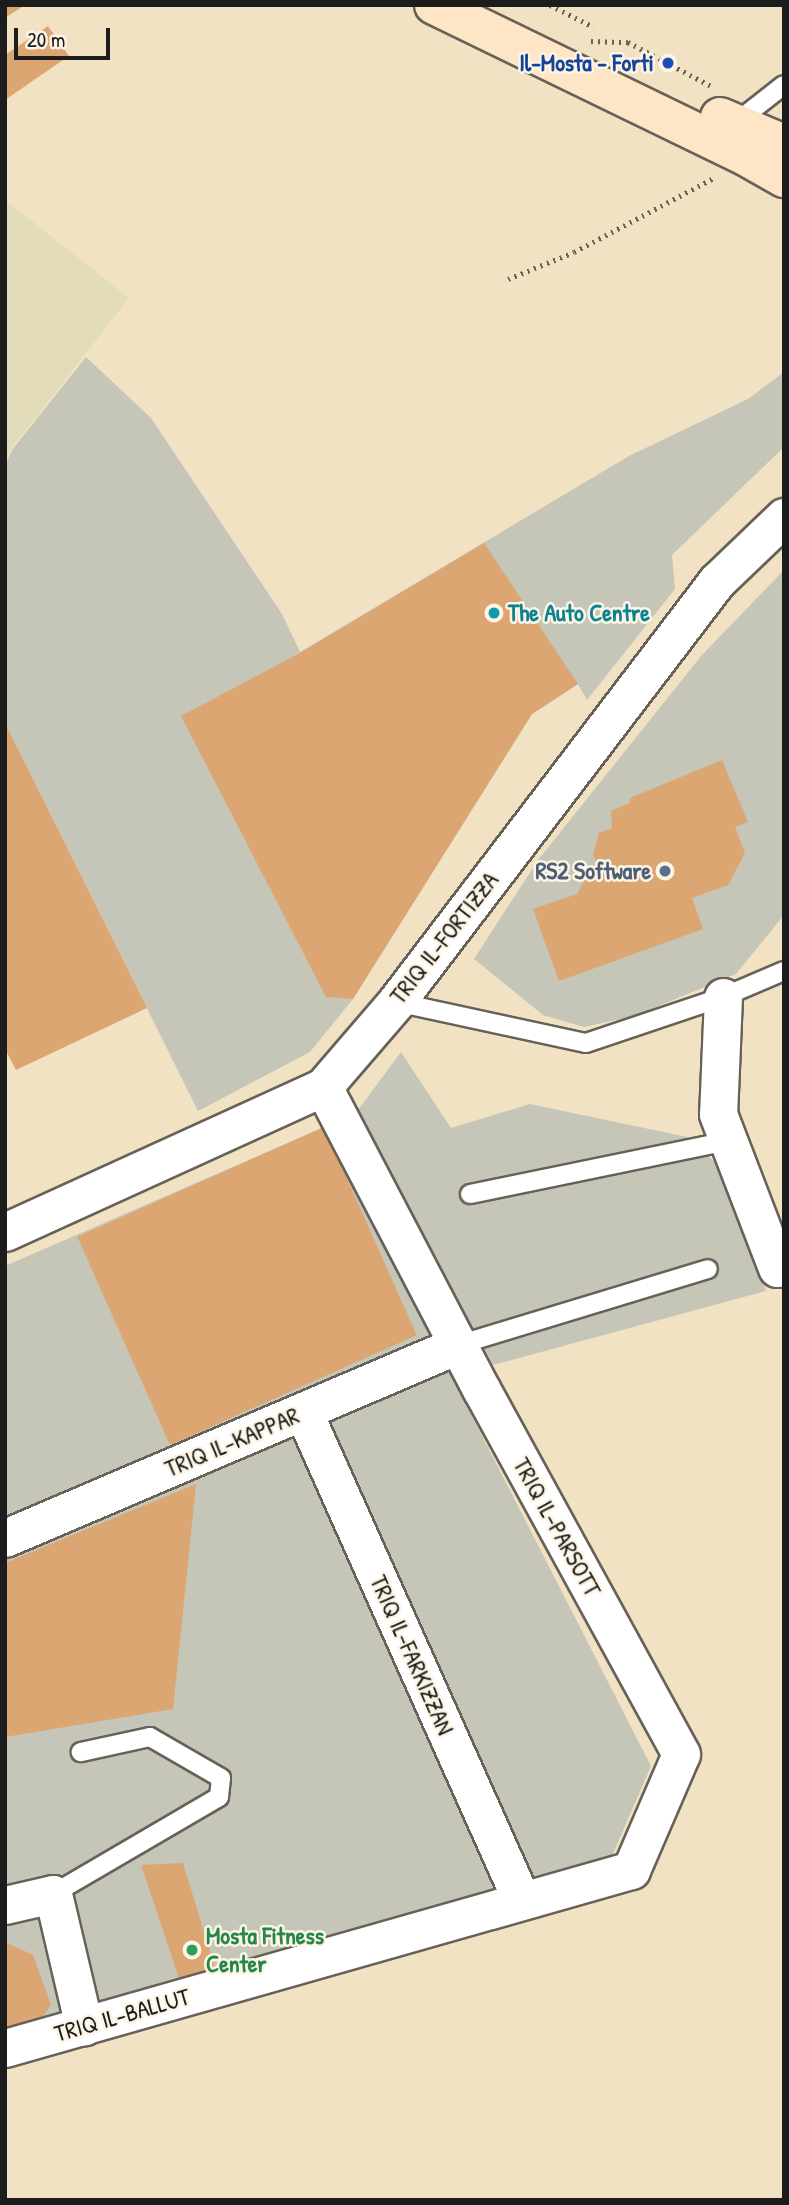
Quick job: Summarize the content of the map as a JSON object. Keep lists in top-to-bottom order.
{
  "streets": {
    "street": [
      "TRIQ IL-FORTIZZA",
      "TRIQ IL-KAPPAR",
      "TRIQ IL-PARSOTT",
      "TRIQ IL-FARKIZZAN",
      "TRIQ IL-BALLUT"
    ]
  },
  "crossings": [
    ["TRIQ IL-FORTIZZA", "TRIQ IL-PARSOTT"],
    ["TRIQ IL-KAPPAR", "TRIQ IL-PARSOTT"],
    ["TRIQ IL-KAPPAR", "TRIQ IL-FARKIZZAN"],
    ["TRIQ IL-PARSOTT", "TRIQ IL-FARKIZZAN"],
    ["TRIQ IL-PARSOTT", "TRIQ IL-BALLUT"],
    ["TRIQ IL-FARKIZZAN", "TRIQ IL-BALLUT"]
  ],
  "places": [
    "Il-Mosta - Forti",
    "The Auto Centre",
    "RS2 Software",
    "Mosta Fitness Center"
  ],
  "scale_bar": "20 m"
}
